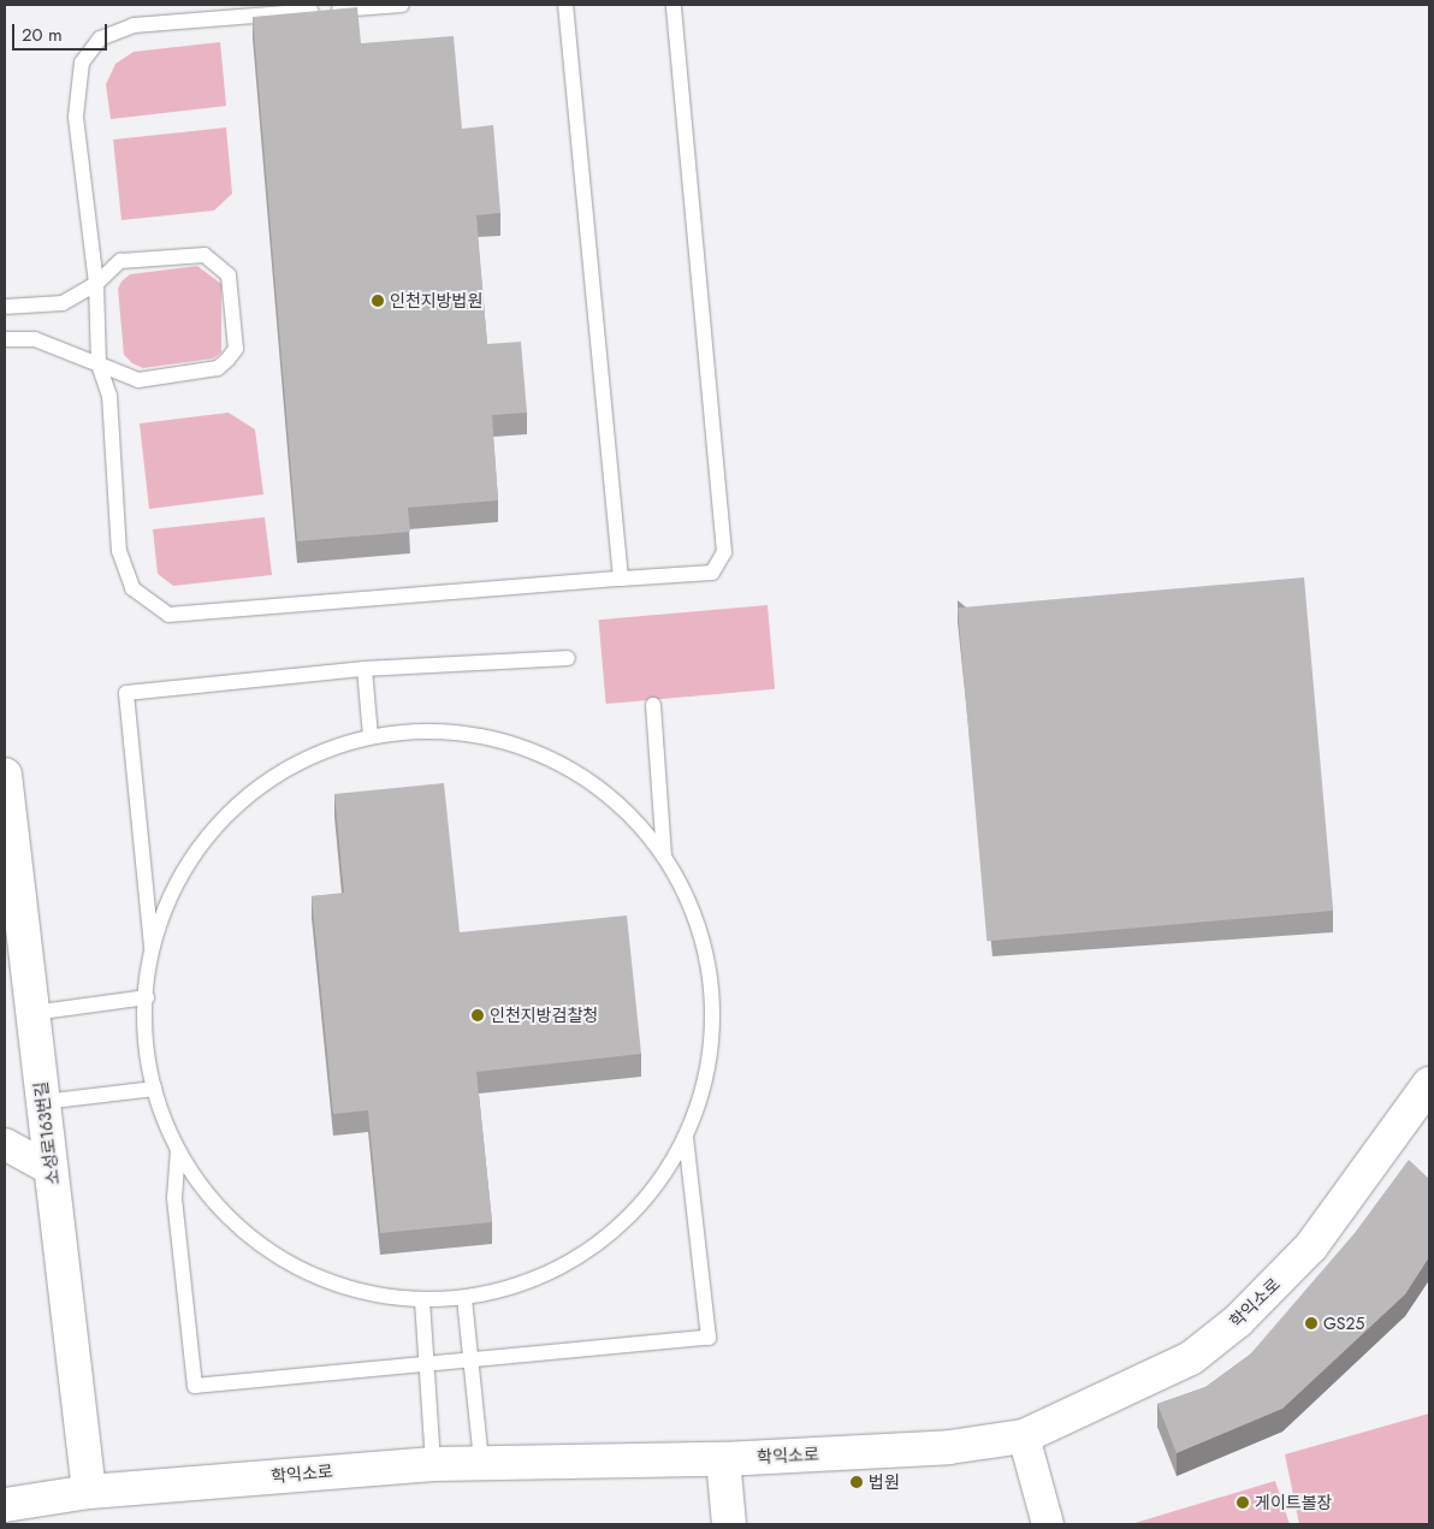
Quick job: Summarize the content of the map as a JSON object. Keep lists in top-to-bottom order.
{
  "streets": {
    "street": ["소성로163번길", "학익소로"]
  },
  "crossings": [
    ["소성로163번길", "학익소로"]
  ],
  "places": [
    "인천지방법원",
    "인천지방검찰청",
    "GS25",
    "법원",
    "게이트볼장"
  ],
  "scale_bar": "20 m"
}
